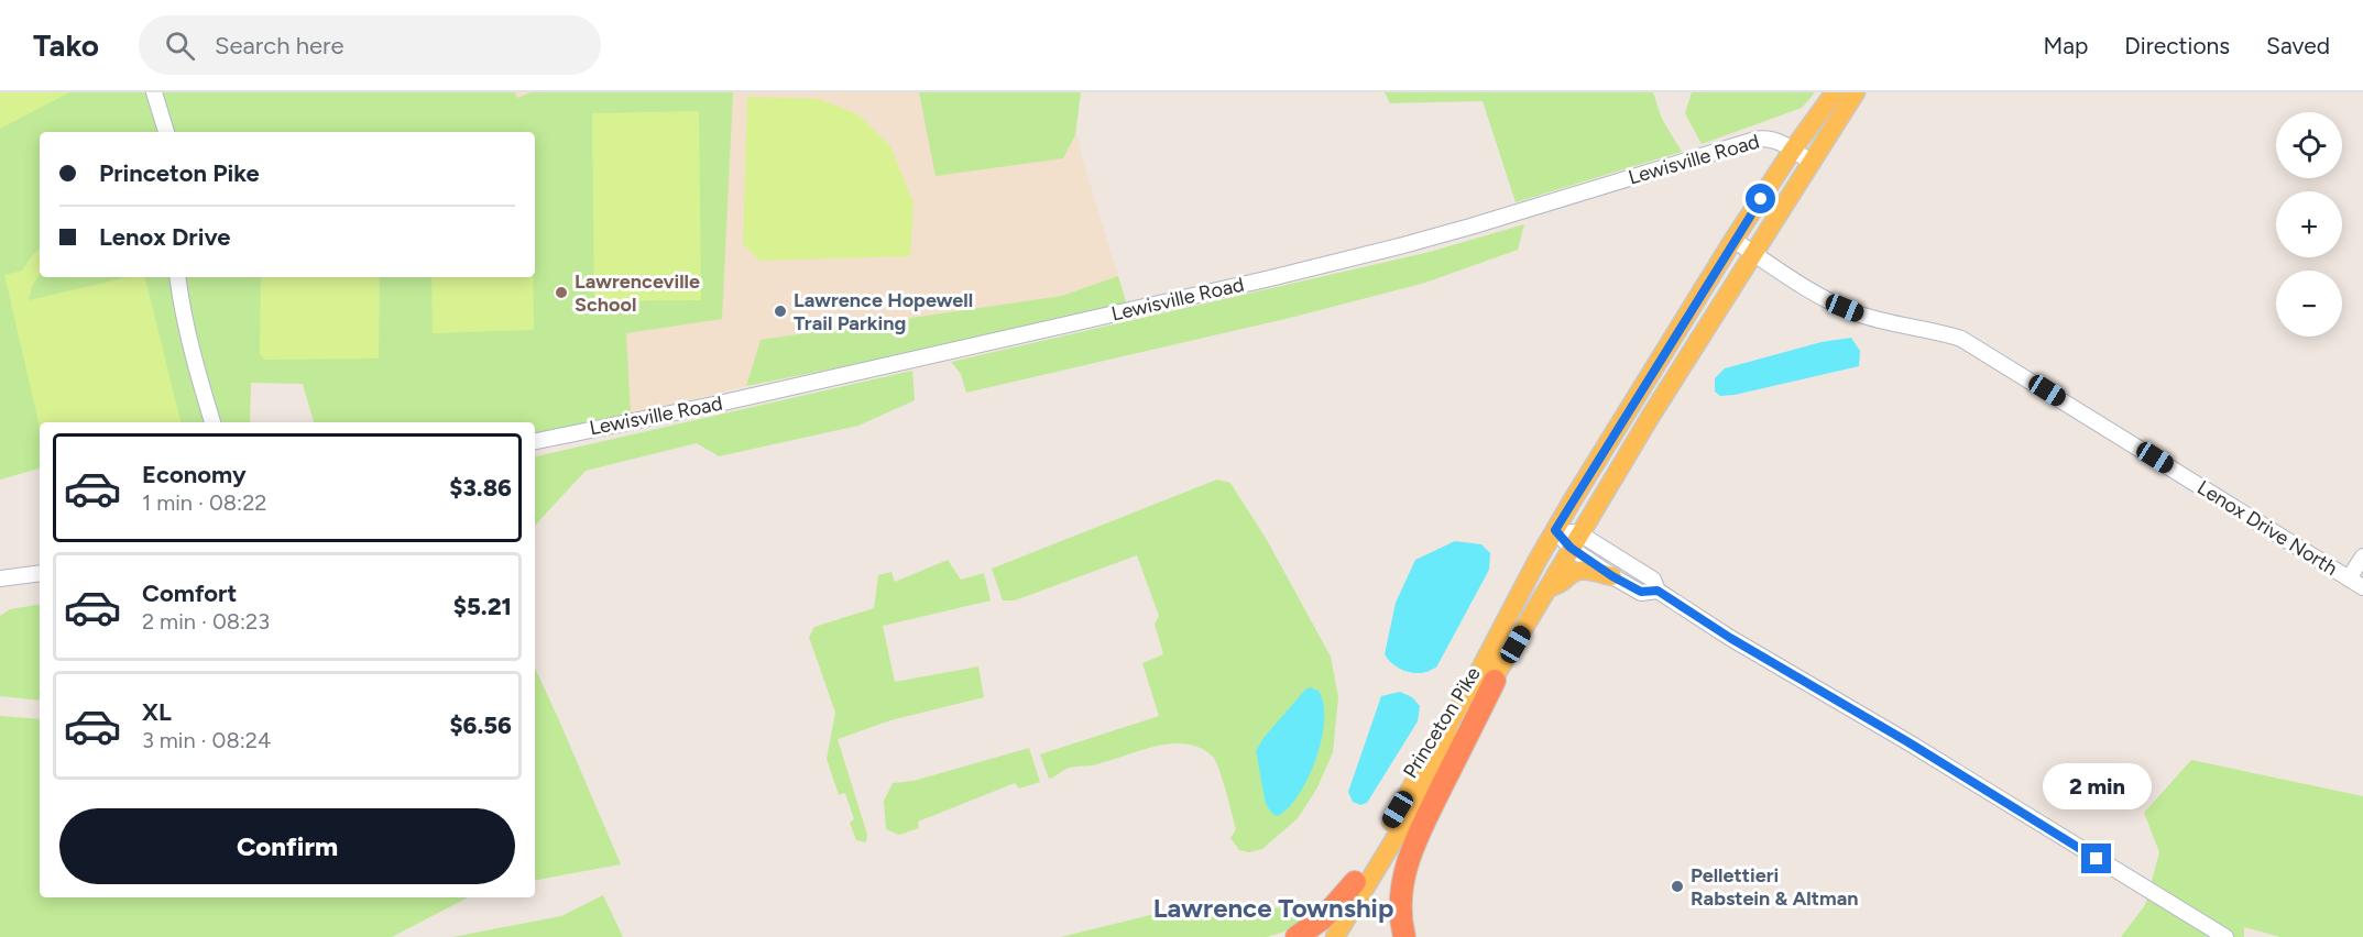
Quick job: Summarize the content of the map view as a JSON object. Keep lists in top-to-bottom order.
{
  "streets": {
    "main road": ["Princeton Pike"],
    "street": ["Lewisville Road", "Lenox Drive North"]
  },
  "crossings": [
    ["Lewisville Road", "Princeton Pike"],
    ["Lenox Drive North", "Princeton Pike"]
  ],
  "districts": ["Lawrence Township"],
  "places": ["Lawrenceville School", "Lawrence Hopewell Trail Parking", "Pellettieri Rabstein & Altman"],
  "page": {
    "header": "Tako",
    "search": "Search here",
    "nav": ["Map", "Directions", "Saved"],
    "map_buttons": ["+", "−"],
    "banner": ["Princeton Pike", "Lenox Drive"],
    "list": [
      {
        "name": "Economy",
        "note": "1 min · 08:22",
        "value": "$3.86"
      },
      {
        "name": "Comfort",
        "note": "2 min · 08:23",
        "value": "$5.21"
      },
      {
        "name": "XL",
        "note": "3 min · 08:24",
        "value": "$6.56"
      }
    ],
    "bubble": "2 min",
    "buttons": "Confirm"
  }
}
